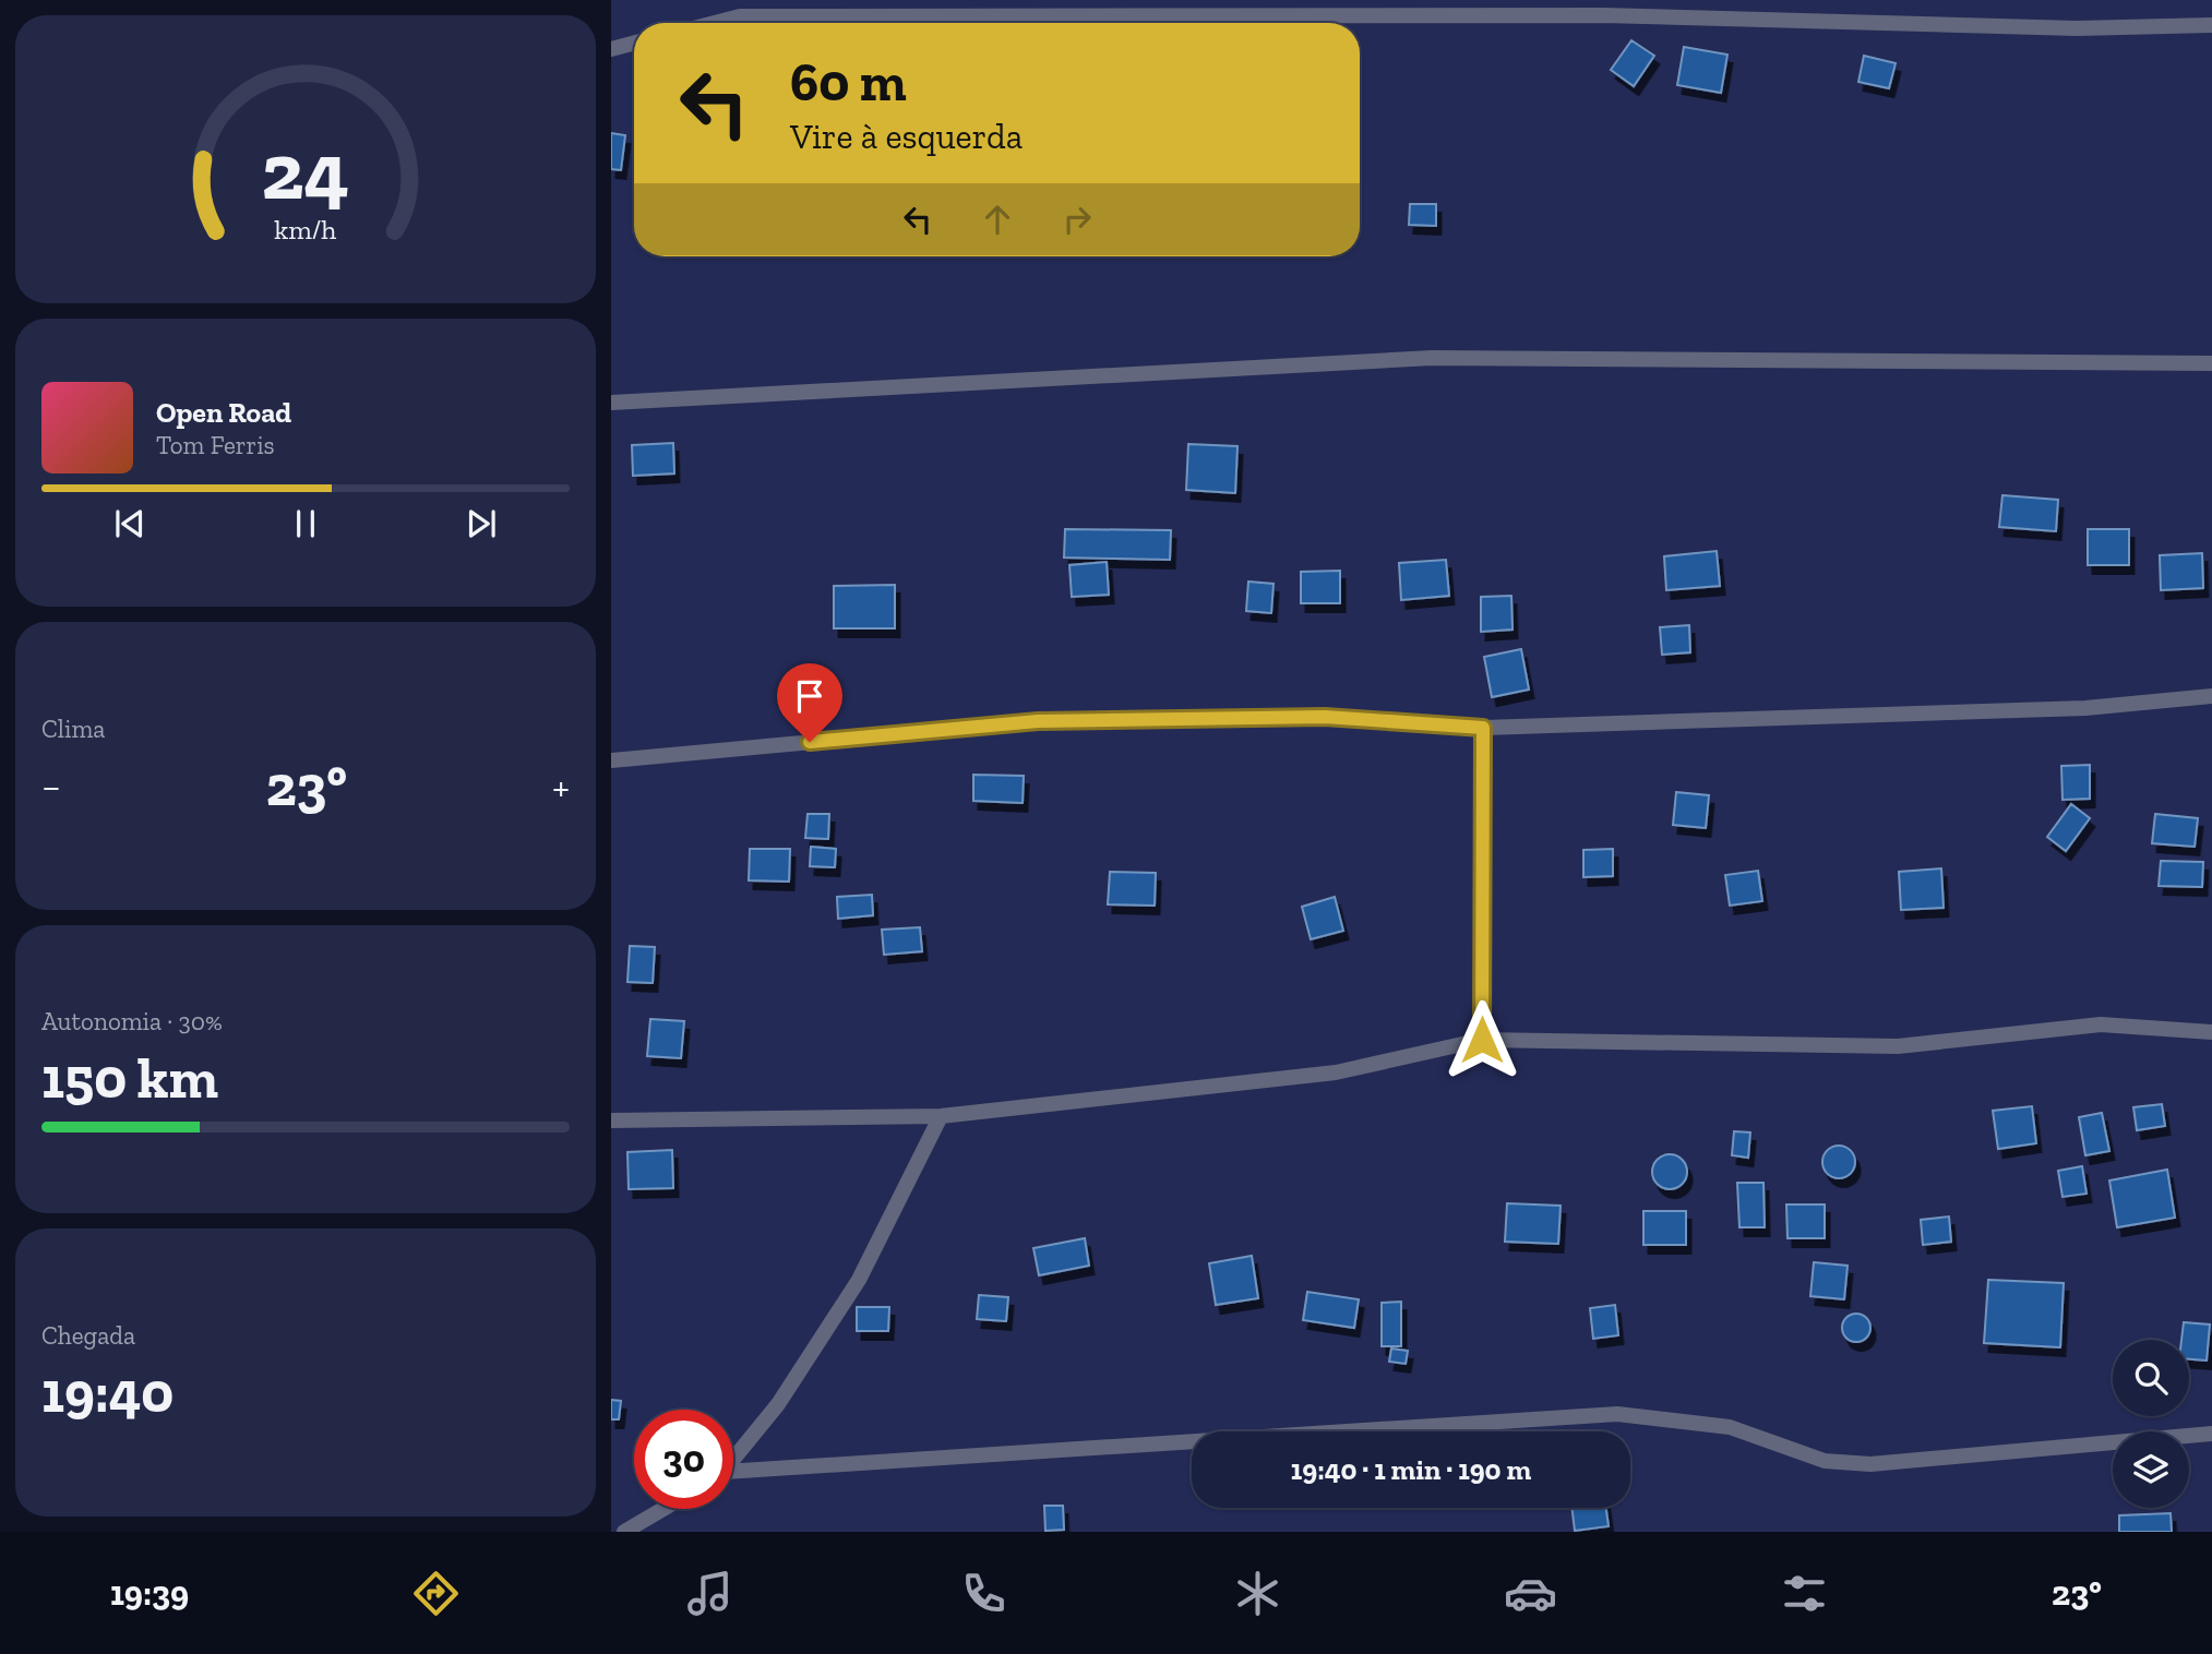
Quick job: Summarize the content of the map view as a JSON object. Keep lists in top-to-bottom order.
{
  "page": {
    "turn": ["60 m", "Vire à esquerda"],
    "song": ["Open Road", "Tom Ferris"],
    "tile": [
      "Clima",
      ["Autonomia · 30%", "150 km"],
      ["Chegada", "19:40"]
    ],
    "heat": ["−", "23°", "+"],
    "limit": "30",
    "trip": "19:40 · 1 min · 190 m",
    "tabs": ["19:39", "23°"],
    "gauge": ["24", "km/h"]
  }
}
